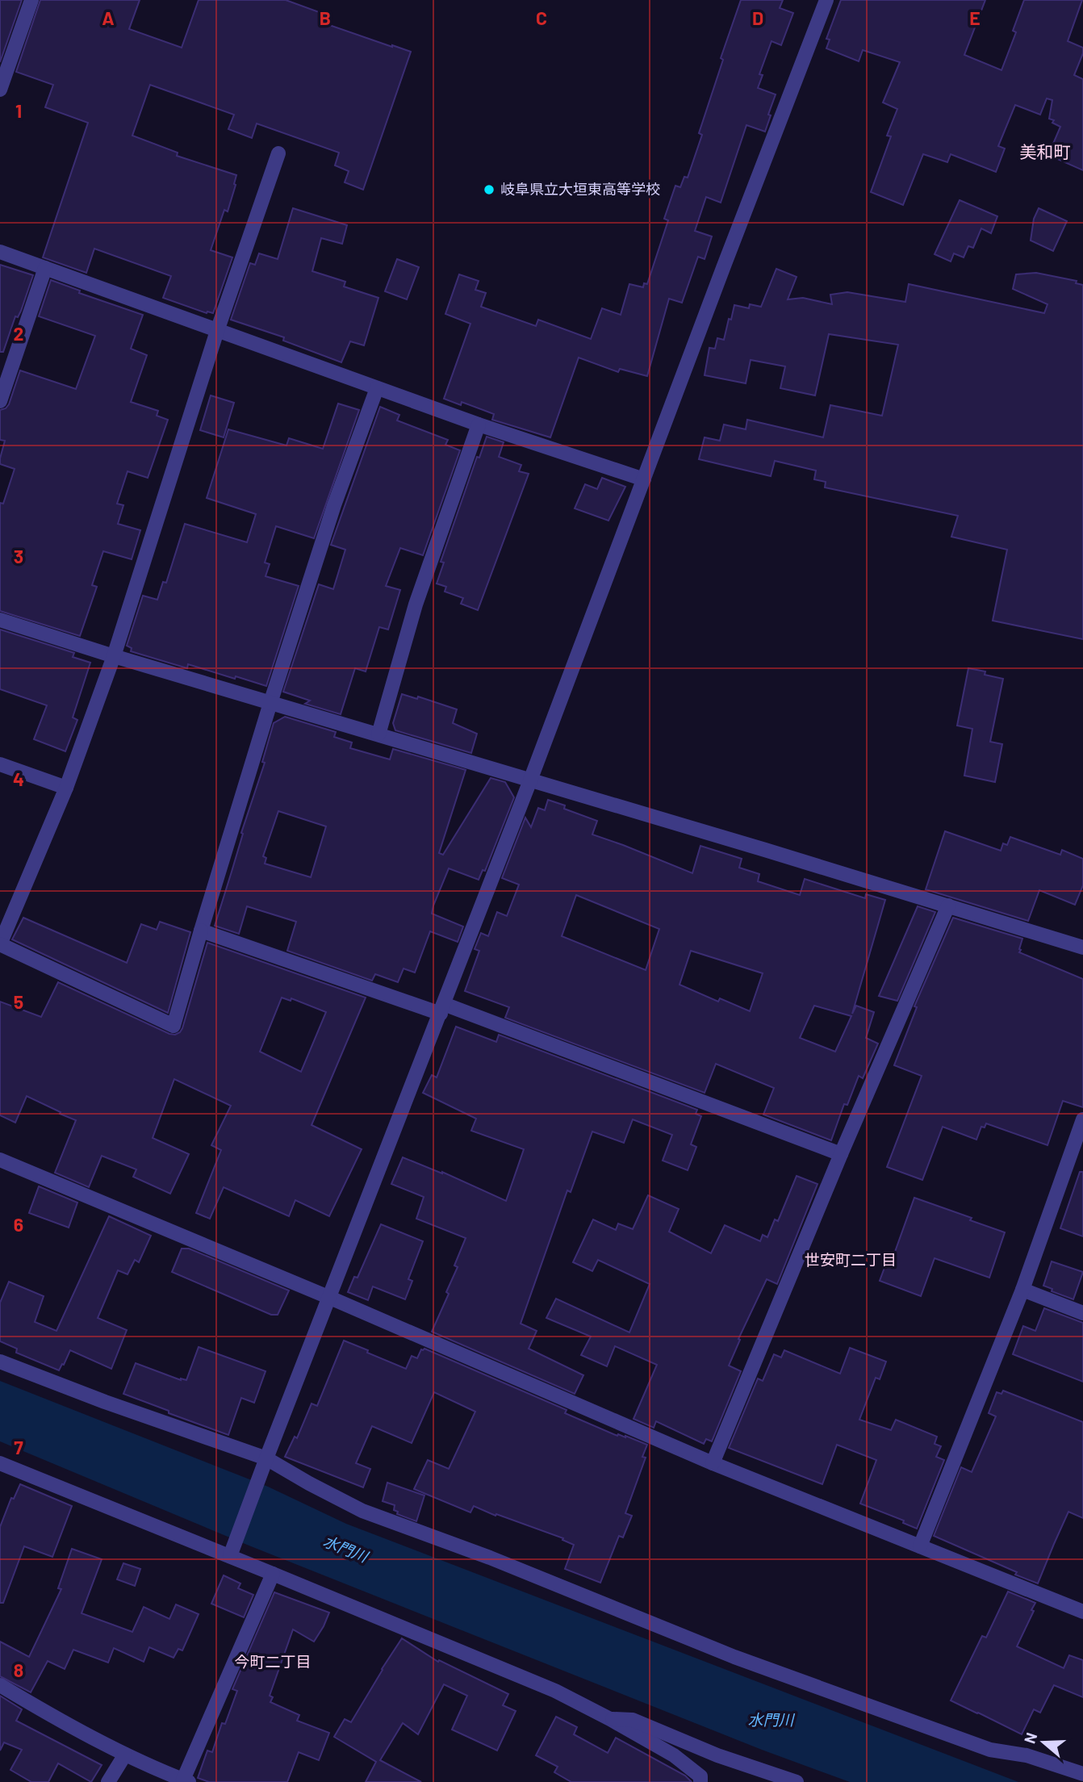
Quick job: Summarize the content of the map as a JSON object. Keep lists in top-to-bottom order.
{
  "districts": ["美和町", "世安町二丁目", "今町二丁目"],
  "water": ["水門川"],
  "places": ["岐阜県立大垣東高等学校"],
  "north": "left",
  "grid": {
    "columns": [
      "A",
      "B",
      "C",
      "D",
      "E"
    ],
    "rows": [
      "1",
      "2",
      "3",
      "4",
      "5",
      "6",
      "7",
      "8"
    ]
  }
}
